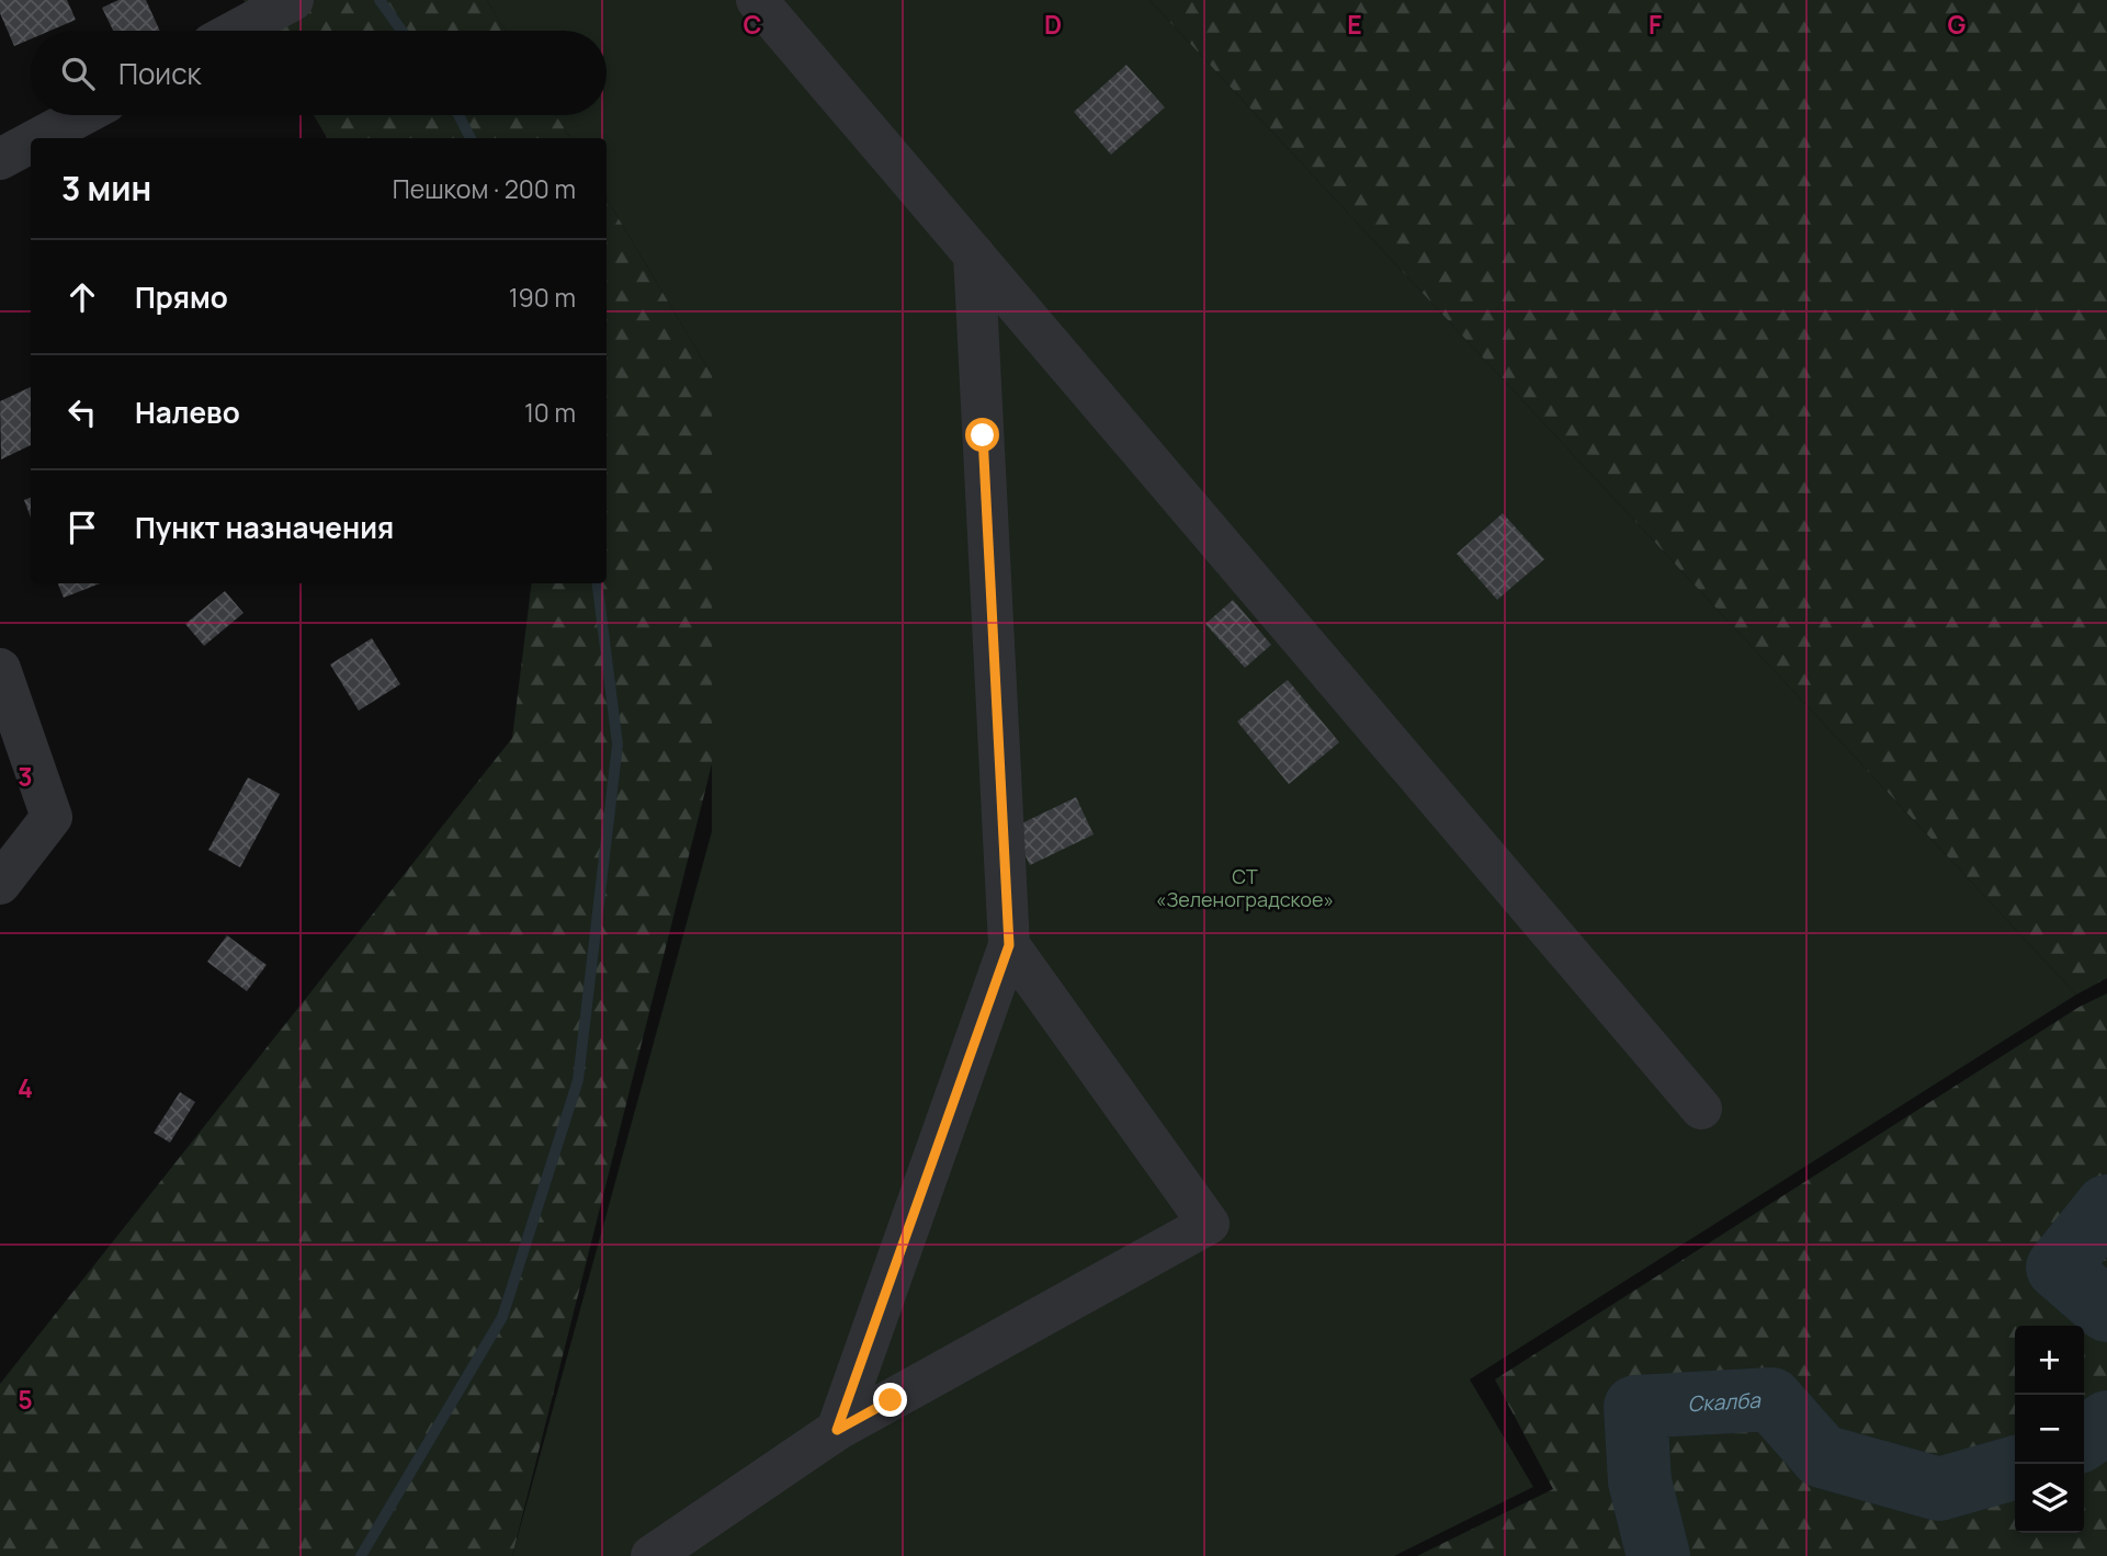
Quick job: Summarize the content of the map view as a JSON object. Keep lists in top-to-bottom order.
{
  "water": ["Скалба"],
  "parks": ["СТ «Зеленоградское»"],
  "page": {
    "search": "Поиск",
    "heading": ["3 мин", "Пешком · 200 m"],
    "list": [
      ["Прямо", "190 m"],
      ["Налево", "10 m"],
      "Пункт назначения"
    ],
    "map_buttons": ["+", "−"]
  },
  "grid": {
    "columns": [
      "C",
      "D",
      "E",
      "F",
      "G"
    ],
    "rows": ["3", "4", "5"]
  }
}
